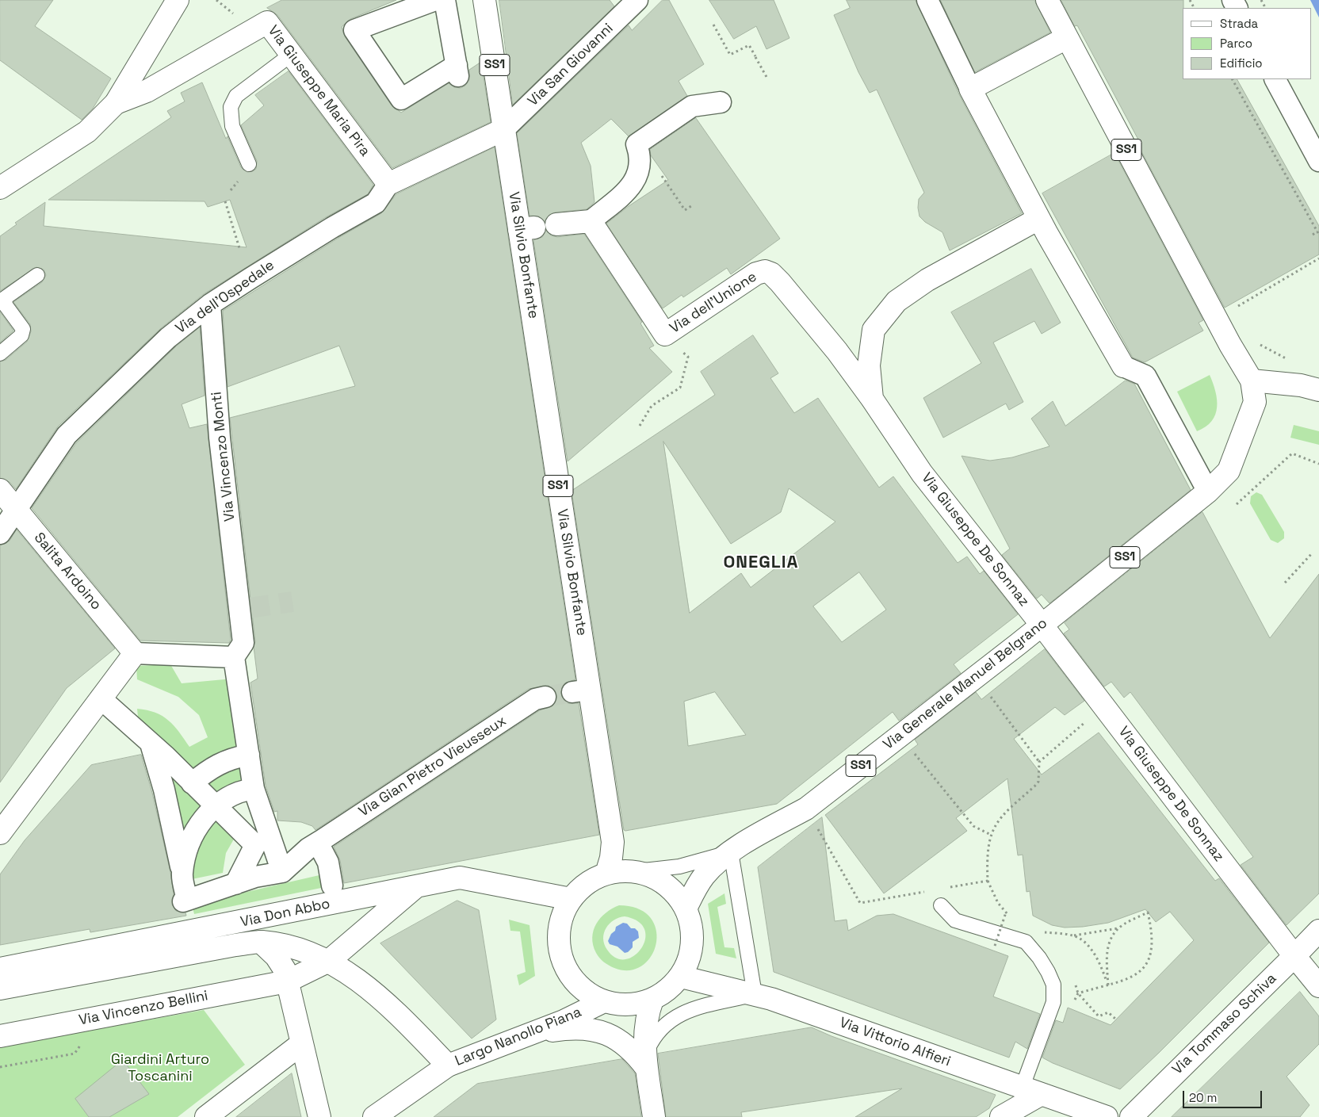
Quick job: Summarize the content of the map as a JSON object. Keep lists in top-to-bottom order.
{
  "streets": {
    "main road": [
      "SS1",
      "Via Giuseppe Maria Pira",
      "Via Silvio Bonfante",
      "Via dell'Unione",
      "Via Giuseppe De Sonnaz",
      "Salita Ardoino",
      "Via Generale Manuel Belgrano",
      "Via Don Abbo",
      "Via Vincenzo Bellini",
      "Via Tommaso Schiva",
      "Largo Nanollo Piana",
      "Via Vittorio Alfieri"
    ],
    "street": [
      "Via San Giovanni",
      "Via dell'Ospedale",
      "Via Vincenzo Monti",
      "Via Gian Pietro Vieusseux"
    ]
  },
  "crossings": [
    ["SS1", "Via San Giovanni"],
    ["SS1", "Via Silvio Bonfante"],
    ["SS1", "Via Generale Manuel Belgrano"],
    ["Via San Giovanni", "Via Silvio Bonfante"],
    ["Via Giuseppe Maria Pira", "Via dell'Ospedale"],
    ["Via Silvio Bonfante", "Via Generale Manuel Belgrano"],
    ["Via Silvio Bonfante", "Via Don Abbo"],
    ["Via Silvio Bonfante", "Largo Nanollo Piana"],
    ["Via Silvio Bonfante", "Via Vittorio Alfieri"],
    ["Via dell'Ospedale", "Via Vincenzo Monti"],
    ["Via dell'Ospedale", "Salita Ardoino"],
    ["Via dell'Unione", "Via Giuseppe De Sonnaz"],
    ["Via Giuseppe De Sonnaz", "Via Generale Manuel Belgrano"],
    ["Via Giuseppe De Sonnaz", "Via Tommaso Schiva"],
    ["Via Generale Manuel Belgrano", "Via Don Abbo"],
    ["Via Generale Manuel Belgrano", "Largo Nanollo Piana"],
    ["Via Generale Manuel Belgrano", "Via Vittorio Alfieri"],
    ["Via Don Abbo", "Via Vincenzo Bellini"],
    ["Via Don Abbo", "Largo Nanollo Piana"],
    ["Via Don Abbo", "Via Vittorio Alfieri"],
    ["Via Vincenzo Bellini", "Largo Nanollo Piana"],
    ["Largo Nanollo Piana", "Via Vittorio Alfieri"]
  ],
  "districts": ["ONEGLIA"],
  "parks": ["Giardini Arturo Toscanini"],
  "legend": ["Strada", "Parco", "Edificio"],
  "scale_bar": "20 m"
}
